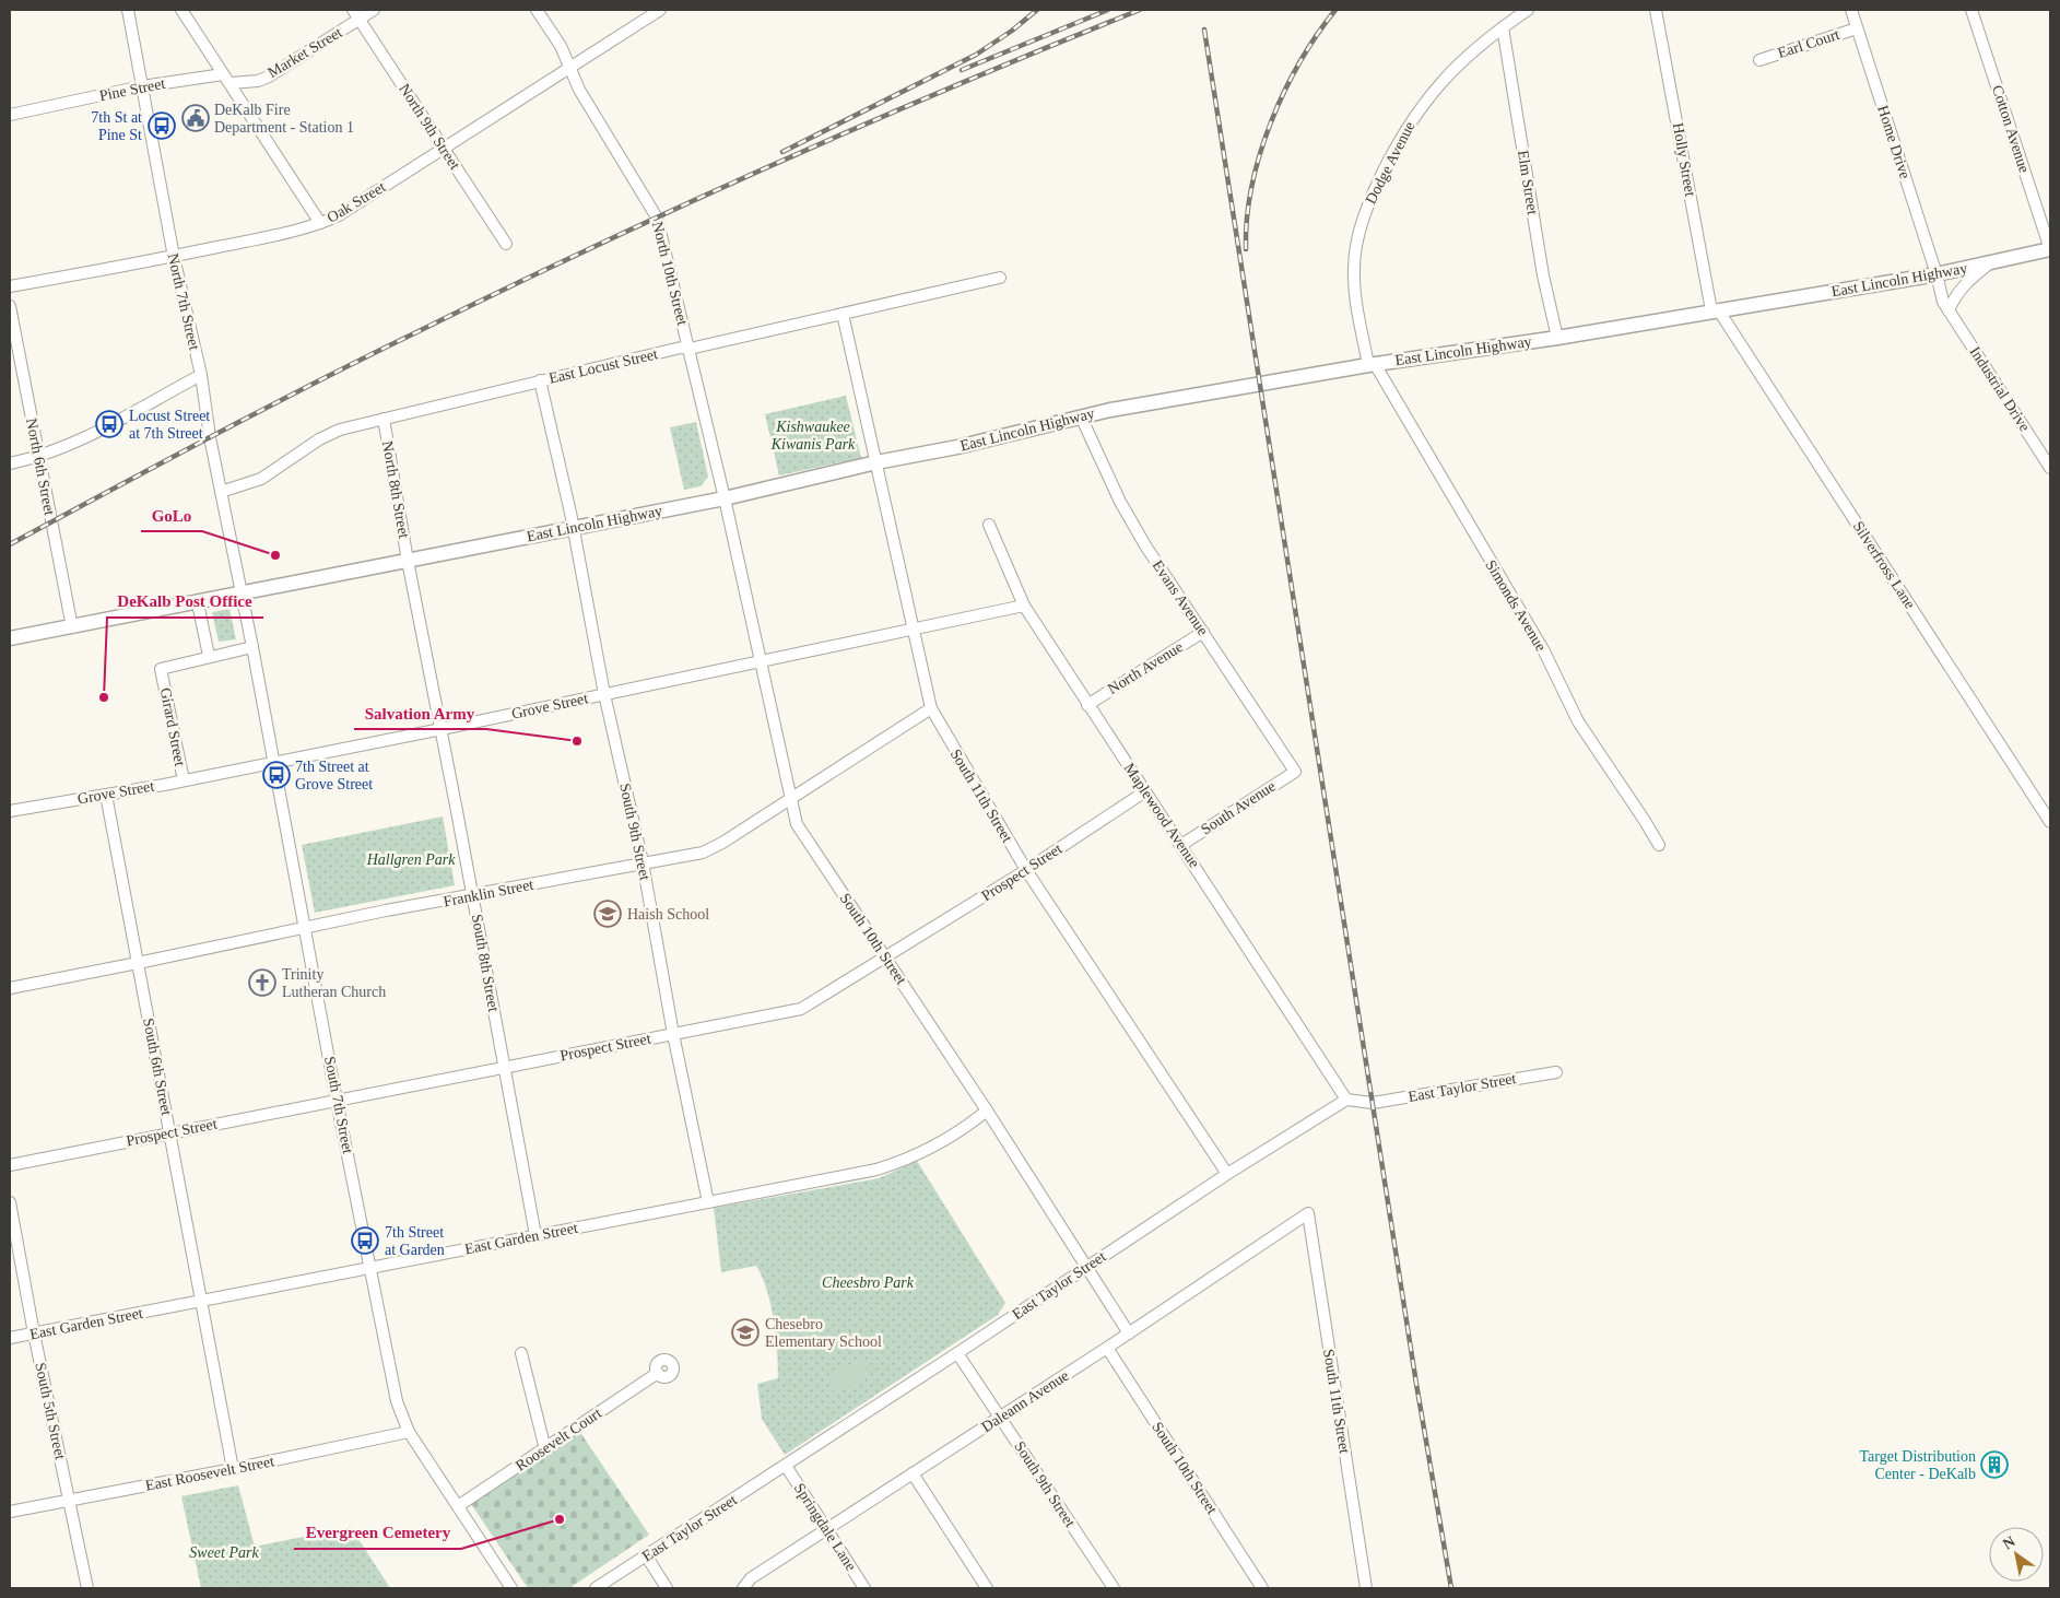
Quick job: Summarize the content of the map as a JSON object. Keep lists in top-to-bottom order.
{
  "streets": {
    "main road": ["East Lincoln Highway"],
    "street": [
      "Earl Court",
      "Market Street",
      "Pine Street",
      "North 9th Street",
      "Cotton Avenue",
      "Home Drive",
      "Holly Street",
      "Dodge Avenue",
      "Elm Street",
      "Oak Street",
      "North 10th Street",
      "North 7th Street",
      "East Locust Street",
      "Industrial Drive",
      "North 6th Street",
      "North 8th Street",
      "Silverfross Lane",
      "Evans Avenue",
      "Simonds Avenue",
      "North Avenue",
      "Grove Street",
      "Girard Street",
      "South 11th Street",
      "South Avenue",
      "Maplewood Avenue",
      "South 9th Street",
      "Prospect Street",
      "Franklin Street",
      "South 10th Street",
      "South 8th Street",
      "South 6th Street",
      "East Taylor Street",
      "South 7th Street",
      "East Garden Street",
      "Daleann Avenue",
      "South 5th Street",
      "Roosevelt Court",
      "East Roosevelt Street",
      "Springdale Lane"
    ]
  },
  "crossings": [
    ["Earl Court", "Home Drive"],
    ["Market Street", "Pine Street"],
    ["Market Street", "North 9th Street"],
    ["Pine Street", "North 7th Street"],
    ["North 9th Street", "Oak Street"],
    ["Cotton Avenue", "East Lincoln Highway"],
    ["Home Drive", "East Lincoln Highway"],
    ["Home Drive", "Industrial Drive"],
    ["Holly Street", "East Lincoln Highway"],
    ["Holly Street", "Silverfross Lane"],
    ["Dodge Avenue", "Elm Street"],
    ["Dodge Avenue", "East Lincoln Highway"],
    ["Dodge Avenue", "Simonds Avenue"],
    ["Elm Street", "East Lincoln Highway"],
    ["Oak Street", "North 10th Street"],
    ["Oak Street", "North 7th Street"],
    ["North 10th Street", "East Lincoln Highway"],
    ["North 10th Street", "East Locust Street"],
    ["North 10th Street", "South 10th Street"],
    ["East Lincoln Highway", "North 7th Street"],
    ["East Lincoln Highway", "Industrial Drive"],
    ["East Lincoln Highway", "North 6th Street"],
    ["East Lincoln Highway", "North 8th Street"],
    ["East Lincoln Highway", "Silverfross Lane"],
    ["East Lincoln Highway", "Evans Avenue"],
    ["East Lincoln Highway", "Simonds Avenue"],
    ["East Lincoln Highway", "South 11th Street"],
    ["East Lincoln Highway", "South 9th Street"],
    ["East Lincoln Highway", "South 10th Street"],
    ["East Lincoln Highway", "South 8th Street"],
    ["East Lincoln Highway", "South 7th Street"],
    ["North 7th Street", "East Locust Street"],
    ["North 7th Street", "South 7th Street"],
    ["East Locust Street", "North 8th Street"],
    ["East Locust Street", "South 11th Street"],
    ["North 8th Street", "South 8th Street"],
    ["Evans Avenue", "North Avenue"],
    ["Evans Avenue", "South Avenue"],
    ["North Avenue", "Maplewood Avenue"],
    ["Grove Street", "Girard Street"],
    ["Grove Street", "South 11th Street"],
    ["Grove Street", "Maplewood Avenue"],
    ["Grove Street", "South 9th Street"],
    ["Grove Street", "South 10th Street"],
    ["Grove Street", "South 8th Street"],
    ["Grove Street", "South 6th Street"],
    ["Grove Street", "South 7th Street"],
    ["Girard Street", "South 7th Street"],
    ["South 11th Street", "Prospect Street"],
    ["South 11th Street", "Franklin Street"],
    ["South 11th Street", "East Taylor Street"],
    ["South 11th Street", "Daleann Avenue"],
    ["South Avenue", "Maplewood Avenue"],
    ["Maplewood Avenue", "Prospect Street"],
    ["Maplewood Avenue", "East Taylor Street"],
    ["South 9th Street", "Prospect Street"],
    ["South 9th Street", "Franklin Street"],
    ["South 9th Street", "East Taylor Street"],
    ["South 9th Street", "East Garden Street"],
    ["South 9th Street", "Daleann Avenue"],
    ["Prospect Street", "South 10th Street"],
    ["Prospect Street", "South 8th Street"],
    ["Prospect Street", "South 6th Street"],
    ["Prospect Street", "South 7th Street"],
    ["Franklin Street", "South 10th Street"],
    ["Franklin Street", "South 8th Street"],
    ["Franklin Street", "South 6th Street"],
    ["Franklin Street", "South 7th Street"],
    ["South 10th Street", "East Taylor Street"],
    ["South 10th Street", "East Garden Street"],
    ["South 10th Street", "Daleann Avenue"],
    ["South 8th Street", "East Garden Street"],
    ["South 6th Street", "East Garden Street"],
    ["South 6th Street", "East Roosevelt Street"],
    ["East Taylor Street", "Springdale Lane"],
    ["South 7th Street", "East Garden Street"],
    ["South 7th Street", "Roosevelt Court"],
    ["South 7th Street", "East Roosevelt Street"],
    ["East Garden Street", "South 5th Street"],
    ["Daleann Avenue", "Springdale Lane"],
    ["South 5th Street", "East Roosevelt Street"]
  ],
  "parks": [
    "Kishwaukee Kiwanis Park",
    "Hallgren Park",
    "Cheesbro Park",
    "Sweet Park"
  ],
  "places": {
    "public building": ["DeKalb Fire Department - Station 1"],
    "bus stop": [
      "7th St at Pine St",
      "Locust Street at 7th Street",
      "7th Street at Grove Street",
      "7th Street at Garden"
    ],
    "other": [
      "GoLo",
      "DeKalb Post Office",
      "Salvation Army",
      "Evergreen Cemetery"
    ],
    "school or university": ["Haish School", "Chesebro Elementary School"],
    "church": ["Trinity Lutheran Church"],
    "building": ["Target Distribution Center - DeKalb"]
  },
  "north": "top left"
}
